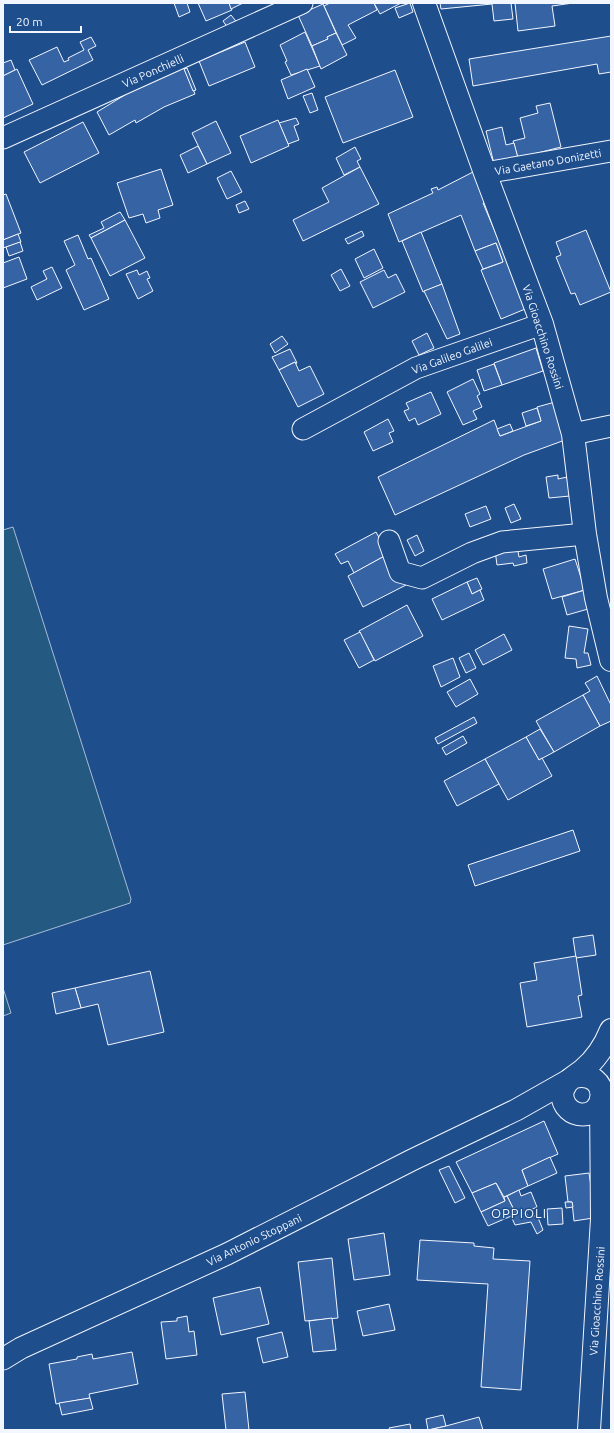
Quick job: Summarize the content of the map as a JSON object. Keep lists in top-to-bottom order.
{
  "streets": {
    "main road": ["Via Gioacchino Rossini"],
    "street": [
      "Via Ponchielli",
      "Via Gaetano Donizetti",
      "Via Galileo Galilei",
      "Via Antonio Stoppani"
    ]
  },
  "crossings": [
    ["Via Gaetano Donizetti", "Via Gioacchino Rossini"],
    ["Via Gioacchino Rossini", "Via Galileo Galilei"]
  ],
  "districts": ["OPPIOLI"],
  "scale_bar": "20 m"
}
